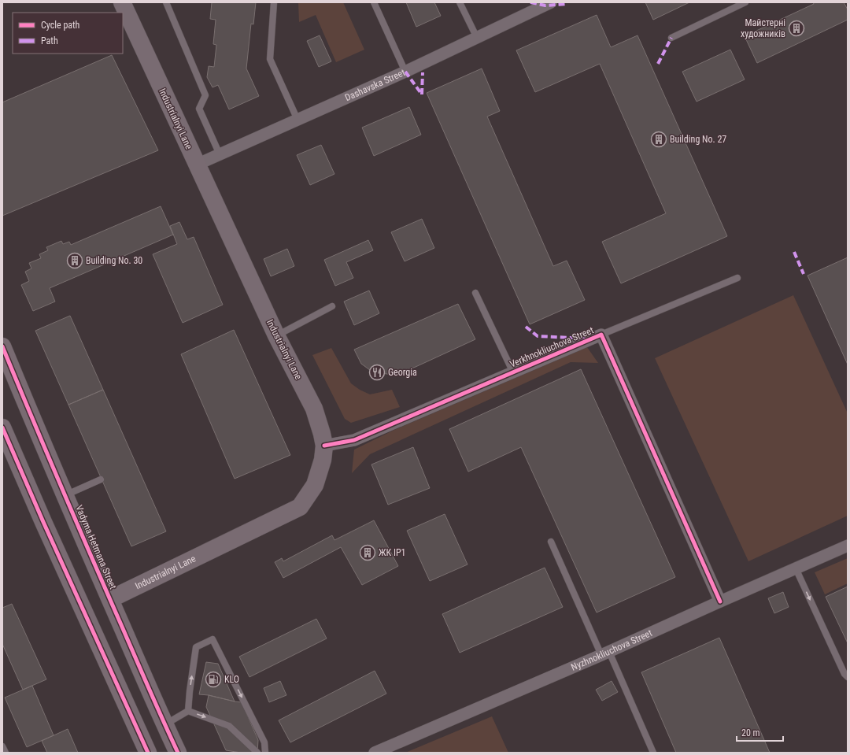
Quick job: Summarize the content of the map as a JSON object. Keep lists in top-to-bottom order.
{
  "streets": {
    "main road": ["Industrialnyi Lane", "Vadyma Hetmana Street"],
    "street": ["Dashavska Street", "Verkhnokliuchova Street", "Nyzhnokliuchova Street"]
  },
  "crossings": [
    ["Dashavska Street", "Industrialnyi Lane"],
    ["Industrialnyi Lane", "Verkhnokliuchova Street"],
    ["Industrialnyi Lane", "Vadyma Hetmana Street"],
    ["Verkhnokliuchova Street", "Nyzhnokliuchova Street"]
  ],
  "places": {
    "building": [
      "Майстерні художників",
      "Building No. 27",
      "Building No. 30",
      "ЖК IP1"
    ],
    "restaurant": ["Georgia"],
    "fuel station": ["KLO"]
  },
  "legend": ["Cycle path", "Path"],
  "scale_bar": "20 m"
}
